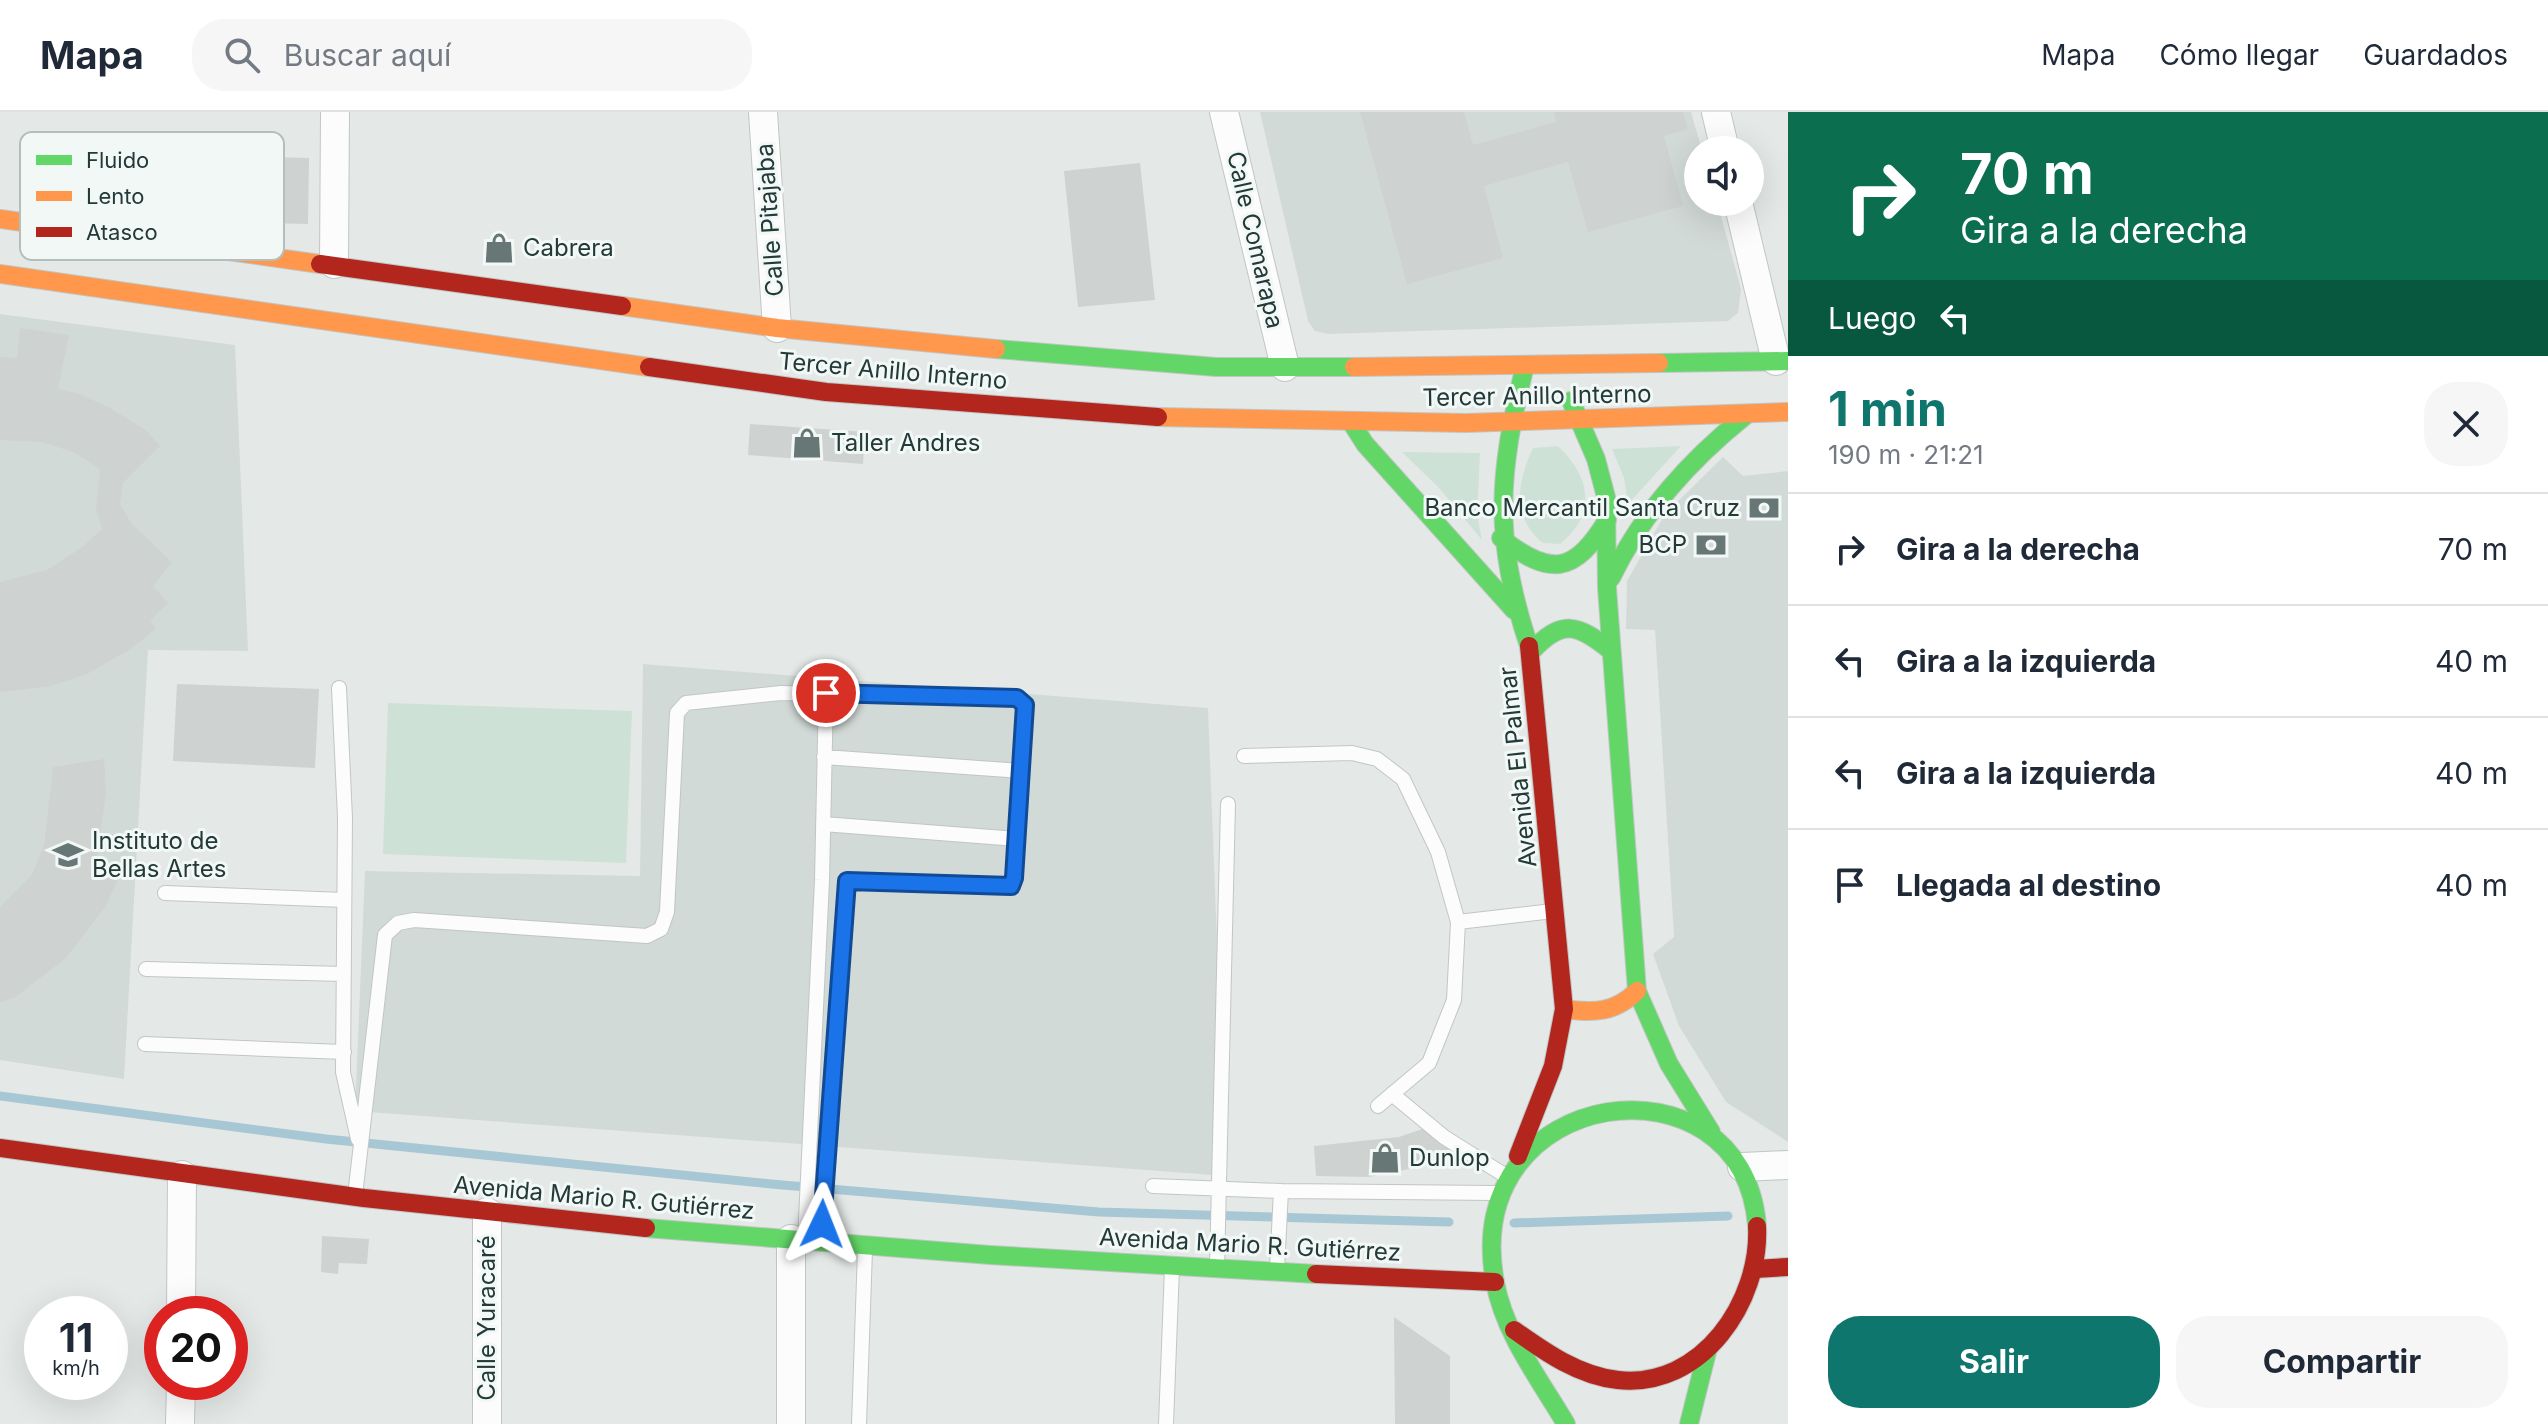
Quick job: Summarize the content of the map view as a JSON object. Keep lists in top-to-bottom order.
{
  "streets": {
    "street": [
      "Calle Pitajaba",
      "Calle Comarapa",
      "Tercer Anillo Interno",
      "Avenida El Palmar",
      "Avenida Mario R. Gutiérrez",
      "Calle Yuracaré"
    ]
  },
  "crossings": [
    ["Calle Pitajaba", "Tercer Anillo Interno"],
    ["Calle Comarapa", "Tercer Anillo Interno"],
    ["Tercer Anillo Interno", "Avenida El Palmar"],
    ["Avenida El Palmar", "Avenida Mario R. Gutiérrez"],
    ["Avenida Mario R. Gutiérrez", "Calle Yuracaré"]
  ],
  "places": {
    "shop": ["Cabrera", "Taller Andres", "Dunlop"],
    "bank": ["Banco Mercantil Santa Cruz", "BCP"],
    "school or university": ["Instituto de Bellas Artes"]
  },
  "legend": ["Fluido", "Lento", "Atasco"],
  "page": {
    "header": "Mapa",
    "search": "Buscar aquí",
    "nav": ["Mapa", "Cómo llegar", "Guardados"],
    "turn": ["70 m", "Gira a la derecha"],
    "then": "Luego",
    "heading": ["1 min", "190 m · 21:21"],
    "list": [
      {
        "name": "Gira a la derecha",
        "value": "70 m"
      },
      {
        "name": "Gira a la izquierda",
        "value": "40 m"
      },
      {
        "name": "Gira a la izquierda",
        "value": "40 m"
      },
      {
        "name": "Llegada al destino",
        "value": "40 m"
      }
    ],
    "speed": "11 km/h",
    "limit": "20",
    "buttons": ["Salir", "Compartir"]
  }
}
